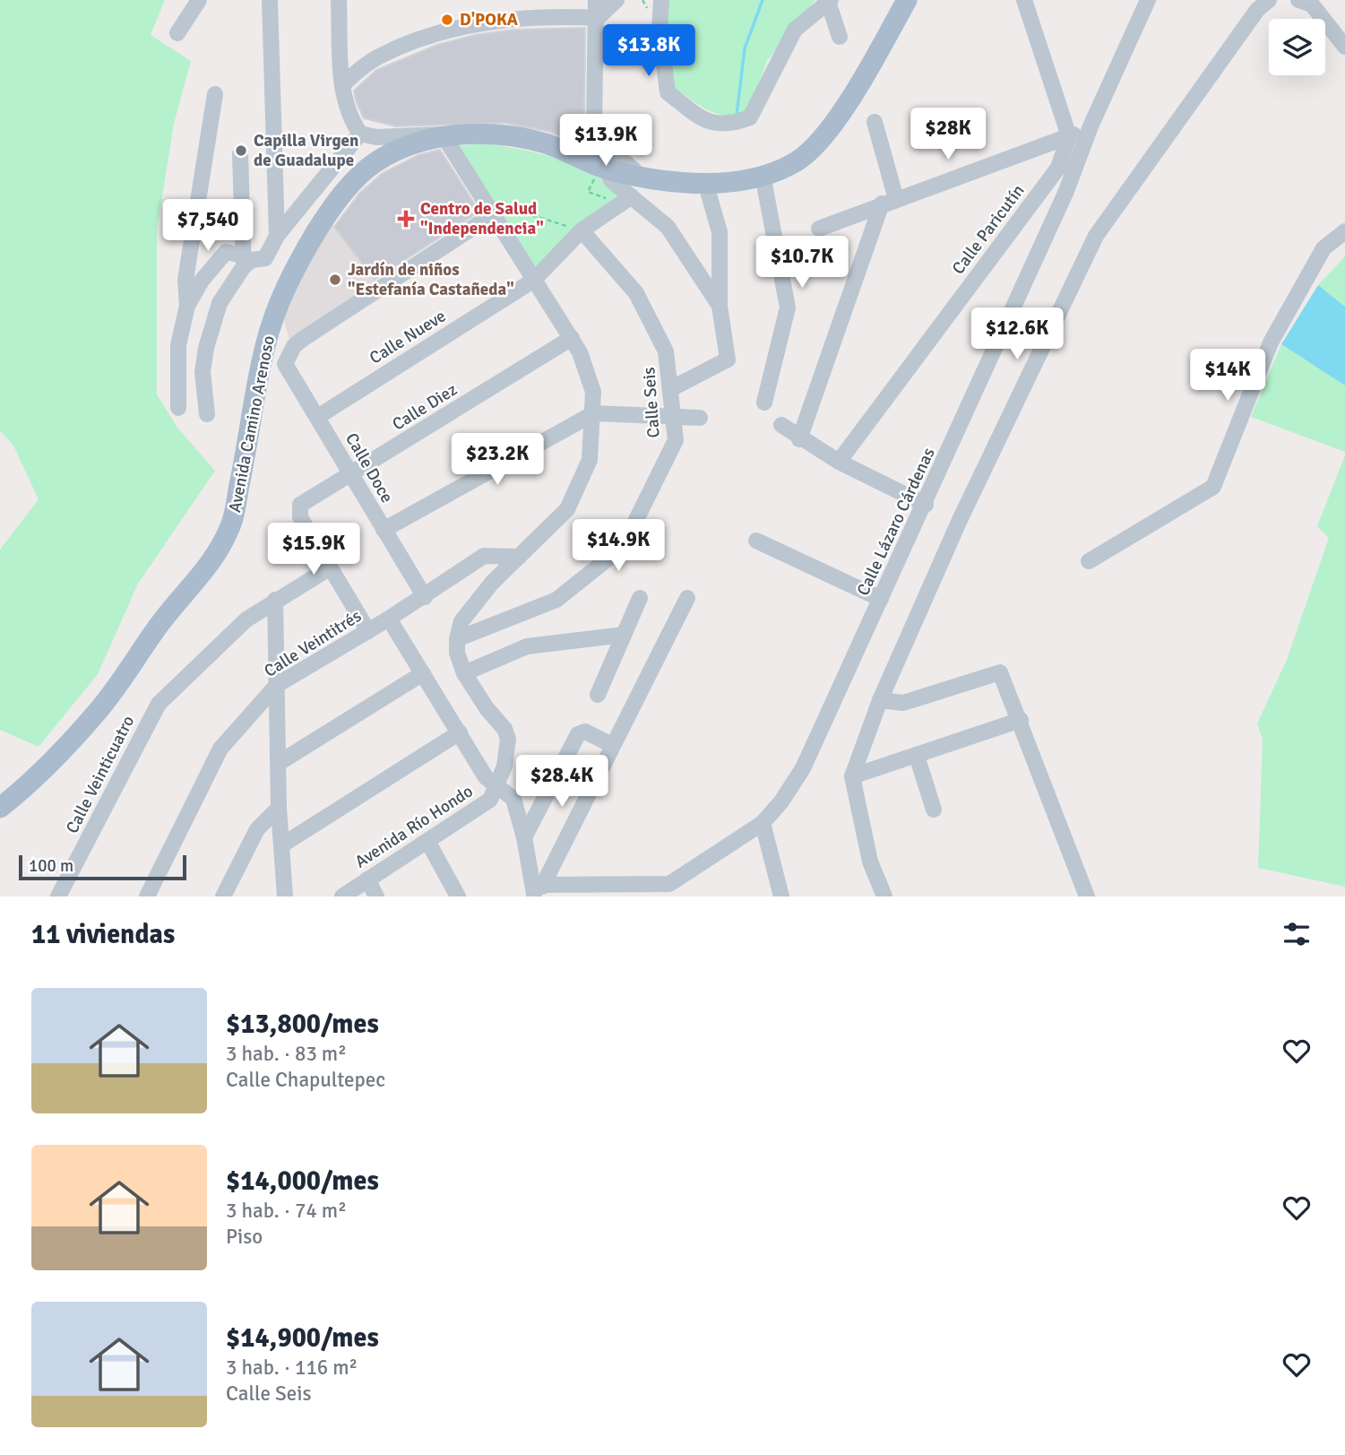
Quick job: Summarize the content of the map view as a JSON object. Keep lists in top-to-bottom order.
{
  "streets": {
    "main road": ["Avenida Camino Arenoso"],
    "street": [
      "Calle Paricutín",
      "Calle Nueve",
      "Calle Seis",
      "Calle Diez",
      "Calle Doce",
      "Calle Lázaro Cárdenas",
      "Calle Veintitrés",
      "Calle Veinticuatro",
      "Avenida Río Hondo"
    ]
  },
  "crossings": [
    ["Calle Nueve", "Calle Seis"],
    ["Calle Nueve", "Calle Doce"],
    ["Calle Seis", "Avenida Río Hondo"],
    ["Calle Diez", "Calle Doce"],
    ["Calle Diez", "Calle Veinticuatro"],
    ["Calle Doce", "Calle Veintitrés"]
  ],
  "places": {
    "other": ["D'POKA", "Capilla Virgen de Guadalupe", "Jardín de niños \"Estefanía Castañeda\""],
    "health": ["Centro de Salud \"Independencia\""]
  },
  "scale_bar": "100 m",
  "page": {
    "price": [
      "$13.8K",
      "$28K",
      "$13.9K",
      "$7,540",
      "$10.7K",
      "$12.6K",
      "$14K",
      "$23.2K",
      "$14.9K",
      "$15.9K",
      "$28.4K"
    ],
    "scale": "100 m",
    "heading": "11 viviendas",
    "list": [
      {
        "name": "$13,800/mes",
        "note": "3 hab. · 83 m² · Calle Chapultepec"
      },
      {
        "name": "$14,000/mes",
        "note": "3 hab. · 74 m² · Piso"
      },
      {
        "name": "$14,900/mes",
        "note": "3 hab. · 116 m² · Calle Seis"
      }
    ]
  }
}
